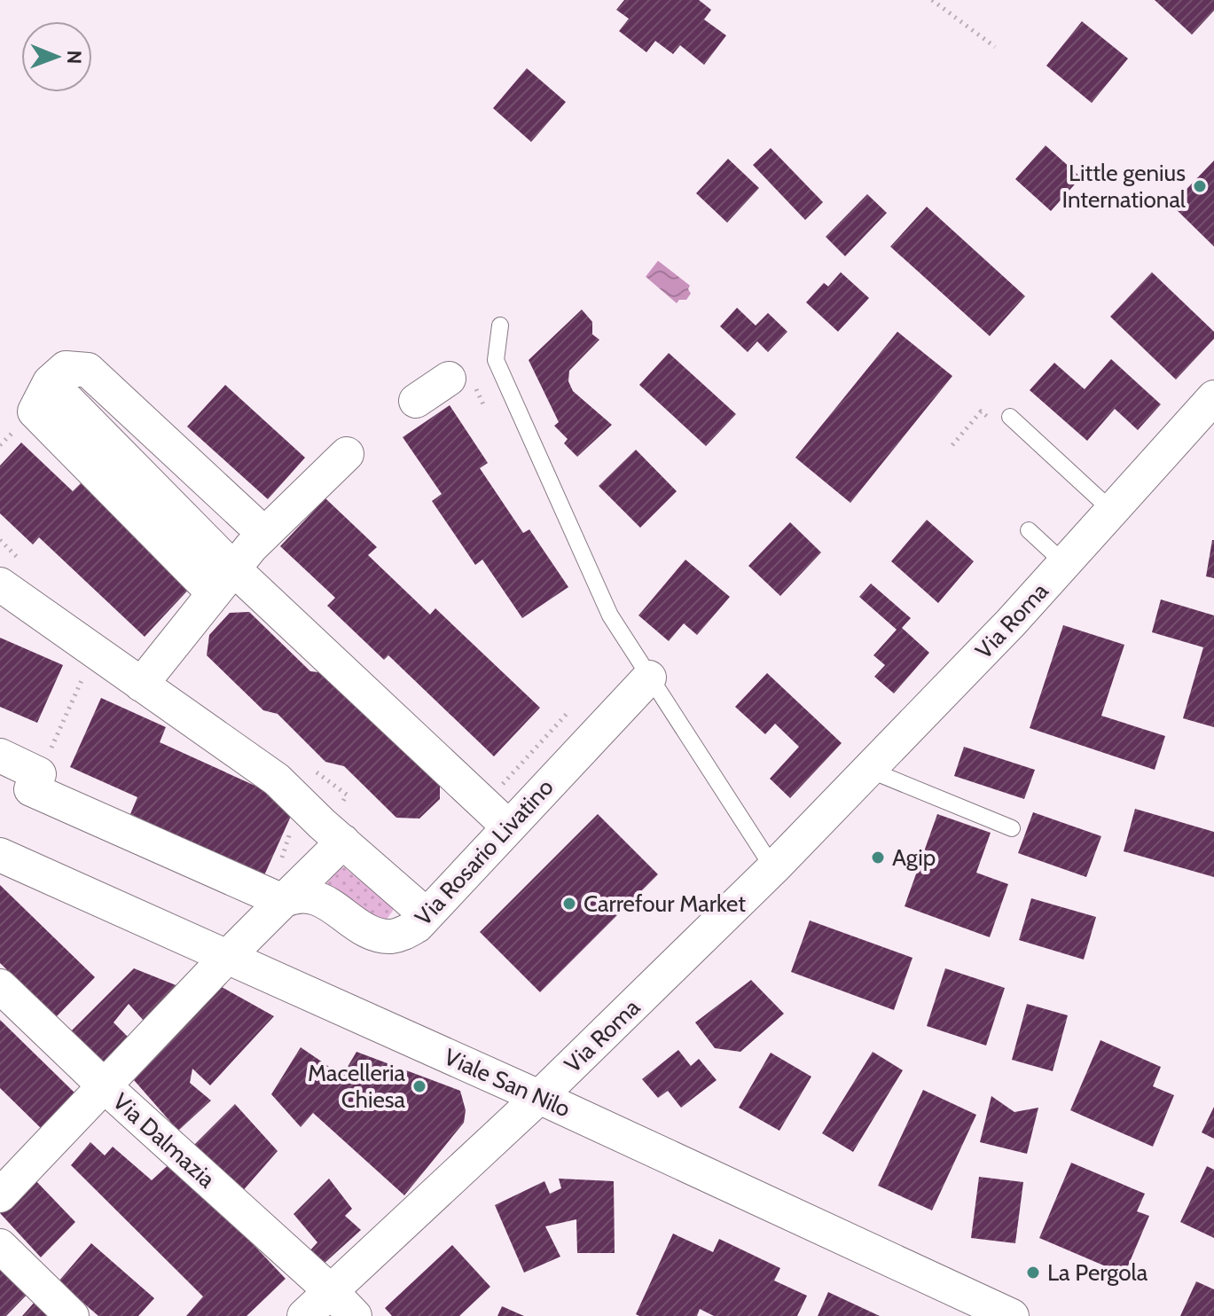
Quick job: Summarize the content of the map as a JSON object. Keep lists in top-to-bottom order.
{
  "streets": {
    "street": [
      "Via Roma",
      "Via Rosario Livatino",
      "Viale San Nilo",
      "Via Dalmazia"
    ]
  },
  "crossings": [
    ["Via Roma", "Viale San Nilo"],
    ["Via Roma", "Via Dalmazia"]
  ],
  "places": [
    "Little genius International",
    "Agip",
    "Carrefour Market",
    "Macelleria Chiesa",
    "La Pergola"
  ],
  "north": "right"
}
